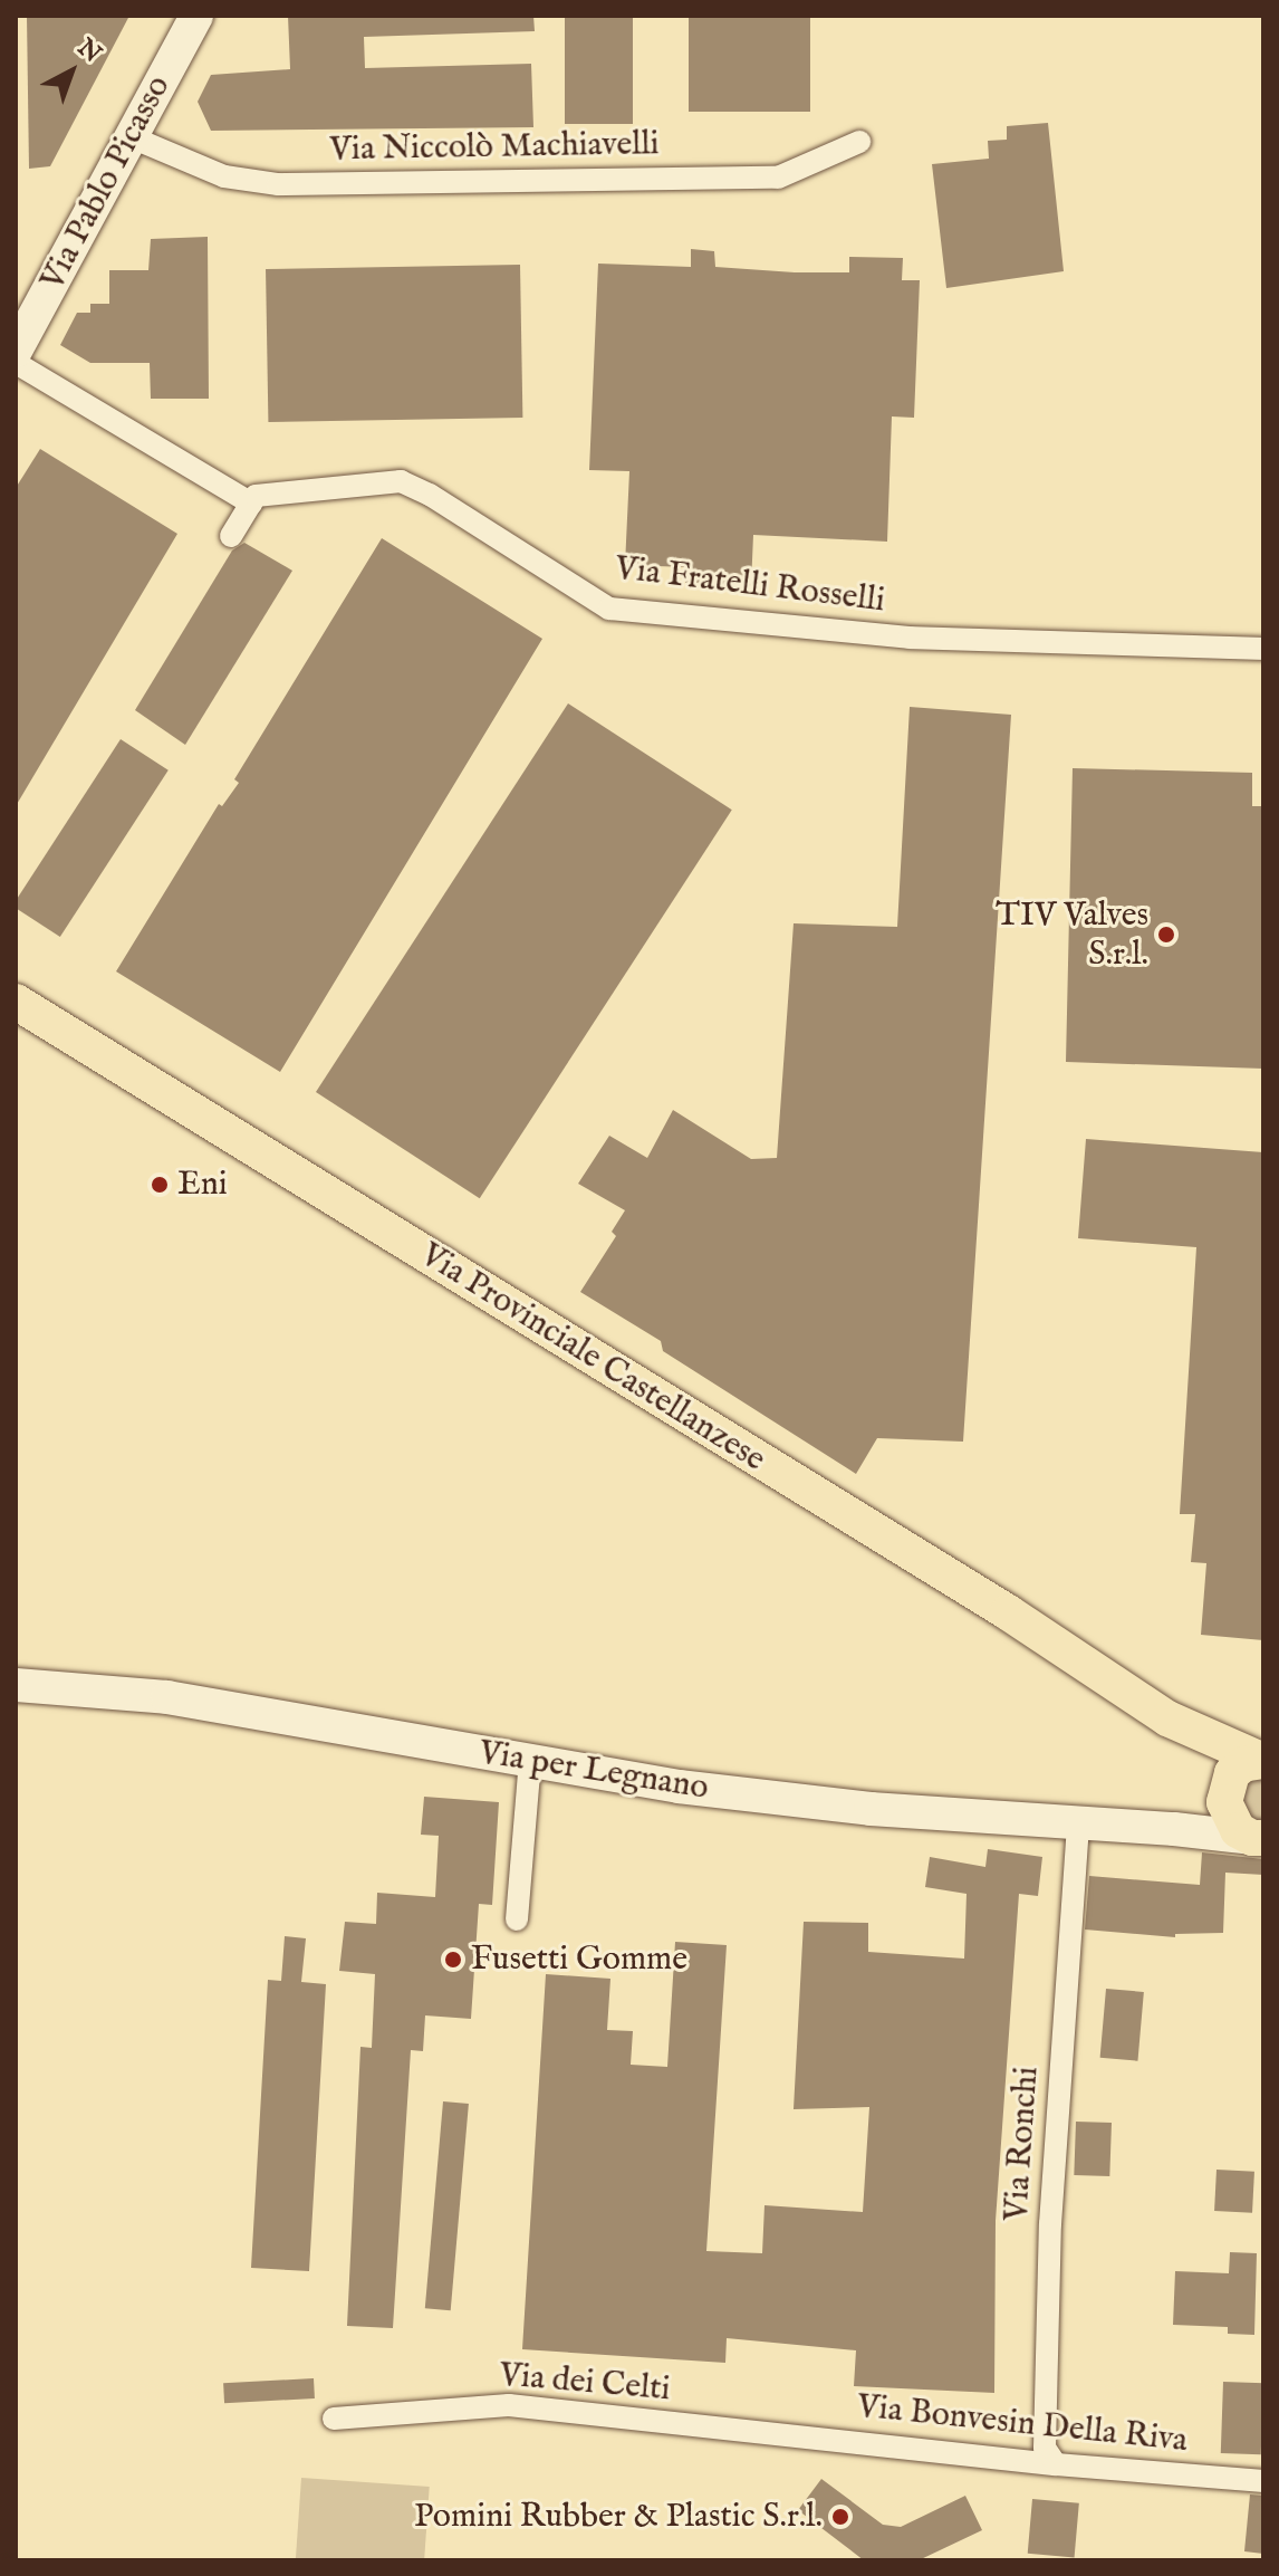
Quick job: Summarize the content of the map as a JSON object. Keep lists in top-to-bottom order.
{
  "streets": {
    "main road": ["Via Provinciale Castellanzese"],
    "street": [
      "Via Niccolò Machiavelli",
      "Via Pablo Picasso",
      "Via Fratelli Rosselli",
      "Via per Legnano",
      "Via Ronchi",
      "Via dei Celti",
      "Via Bonvesin Della Riva"
    ]
  },
  "crossings": [
    ["Via Niccolò Machiavelli", "Via Pablo Picasso"],
    ["Via Provinciale Castellanzese", "Via per Legnano"],
    ["Via per Legnano", "Via Ronchi"],
    ["Via Ronchi", "Via Bonvesin Della Riva"],
    ["Via dei Celti", "Via Bonvesin Della Riva"]
  ],
  "places": [
    "TIV Valves S.r.l.",
    "Eni",
    "Fusetti Gomme",
    "Pomini Rubber & Plastic S.r.l."
  ],
  "north": "top right"
}
